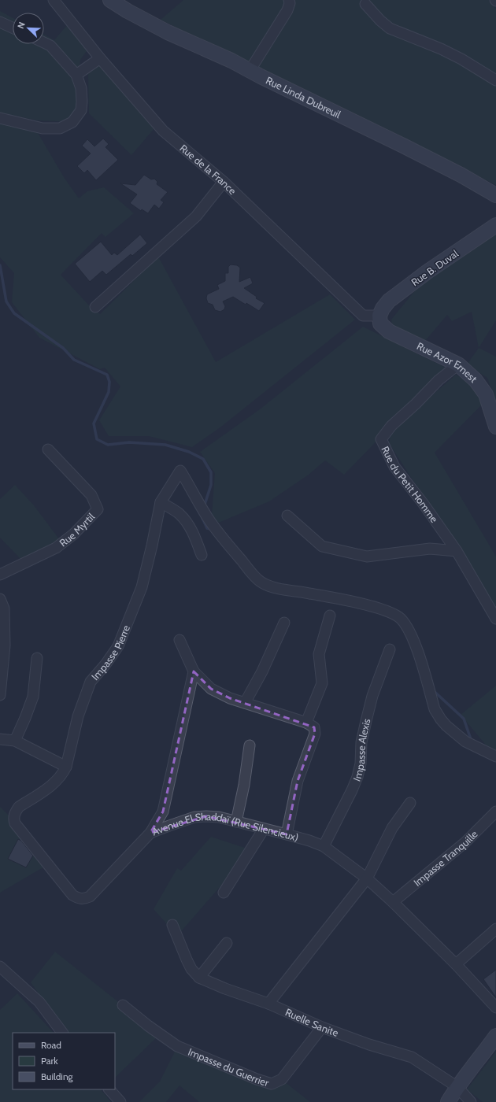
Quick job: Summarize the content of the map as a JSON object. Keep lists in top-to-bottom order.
{
  "streets": {
    "street": [
      "Rue Linda Dubreuil",
      "Rue de la France",
      "Rue B. Duval",
      "Rue Azor Ernest",
      "Rue du Petit Homme",
      "Rue Myrtil",
      "Impasse Pierre",
      "Impasse Alexis",
      "Avenue El Shaddaï (Rue Silencieux)",
      "Impasse Tranquille",
      "Ruelle Sanite",
      "Impasse du Guerrier"
    ]
  },
  "crossings": [
    ["Rue de la France", "Rue B. Duval"],
    ["Rue de la France", "Rue Azor Ernest"],
    ["Rue B. Duval", "Rue Azor Ernest"],
    ["Rue Azor Ernest", "Rue du Petit Homme"],
    ["Impasse Pierre", "Avenue El Shaddaï (Rue Silencieux)"],
    ["Impasse Alexis", "Avenue El Shaddaï (Rue Silencieux)"],
    ["Avenue El Shaddaï (Rue Silencieux)", "Impasse Tranquille"],
    ["Ruelle Sanite", "Impasse du Guerrier"]
  ],
  "legend": ["Road", "Park", "Building"],
  "north": "top left"
}
